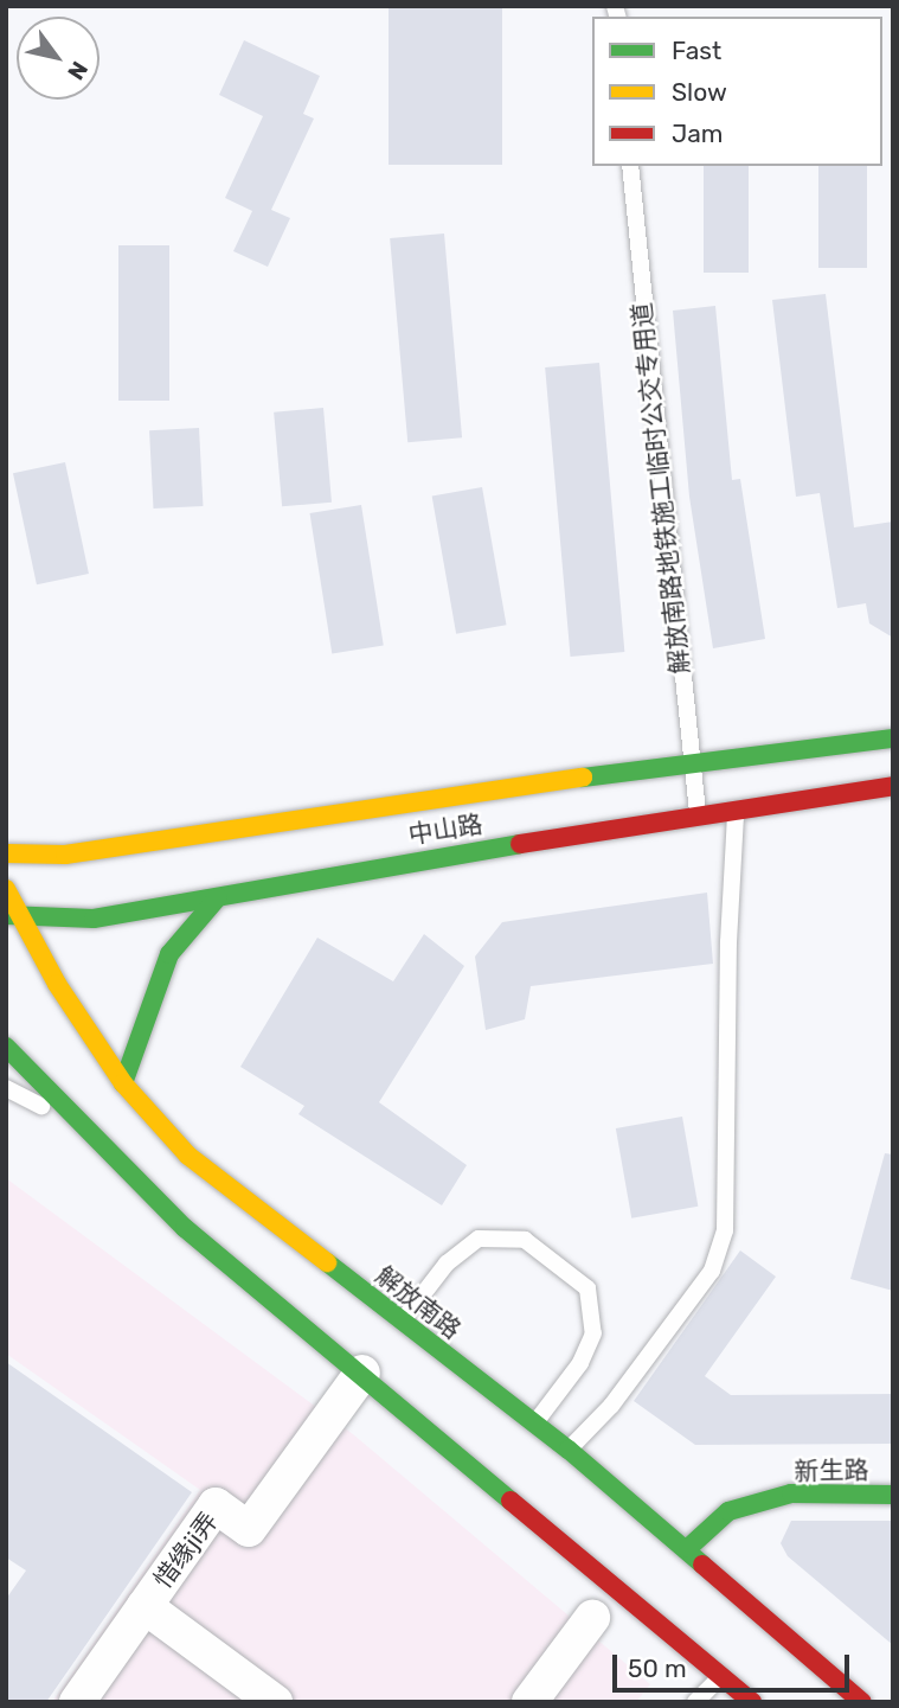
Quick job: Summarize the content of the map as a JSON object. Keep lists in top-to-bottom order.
{
  "streets": {
    "main road": ["中山路", "解放南路", "新生路"],
    "street": ["惜缘ji弄"],
    "lane": ["解放南路地铁施工临时公交专用道"]
  },
  "crossings": [
    ["解放南路地铁施工临时公交专用道", "中山路"],
    ["中山路", "解放南路"],
    ["解放南路", "新生路"]
  ],
  "legend": ["Fast", "Slow", "Jam"],
  "scale_bar": "50 m",
  "north": "bottom right"
}
